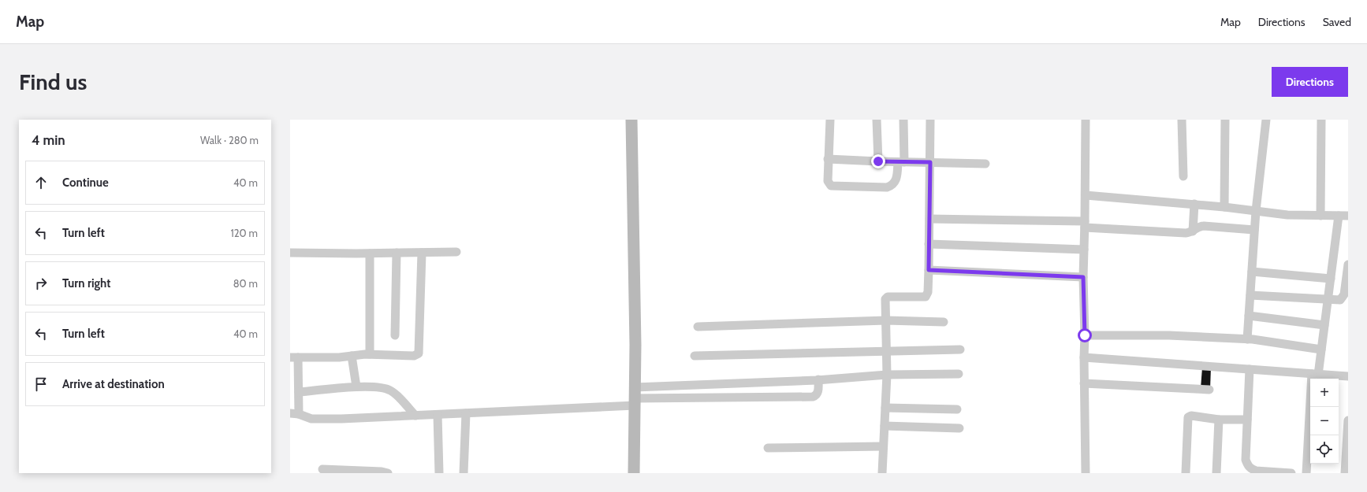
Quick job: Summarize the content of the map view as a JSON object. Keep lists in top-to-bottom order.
{
  "page": {
    "header": "Map",
    "nav": ["Map", "Directions", "Saved"],
    "buttons": "Directions",
    "title": "Find us",
    "heading": ["4 min", "Walk · 280 m"],
    "list": [
      ["Continue", "40 m"],
      ["Turn left", "120 m"],
      ["Turn right", "80 m"],
      ["Turn left", "40 m"],
      "Arrive at destination"
    ],
    "map_buttons": ["+", "−"]
  }
}
